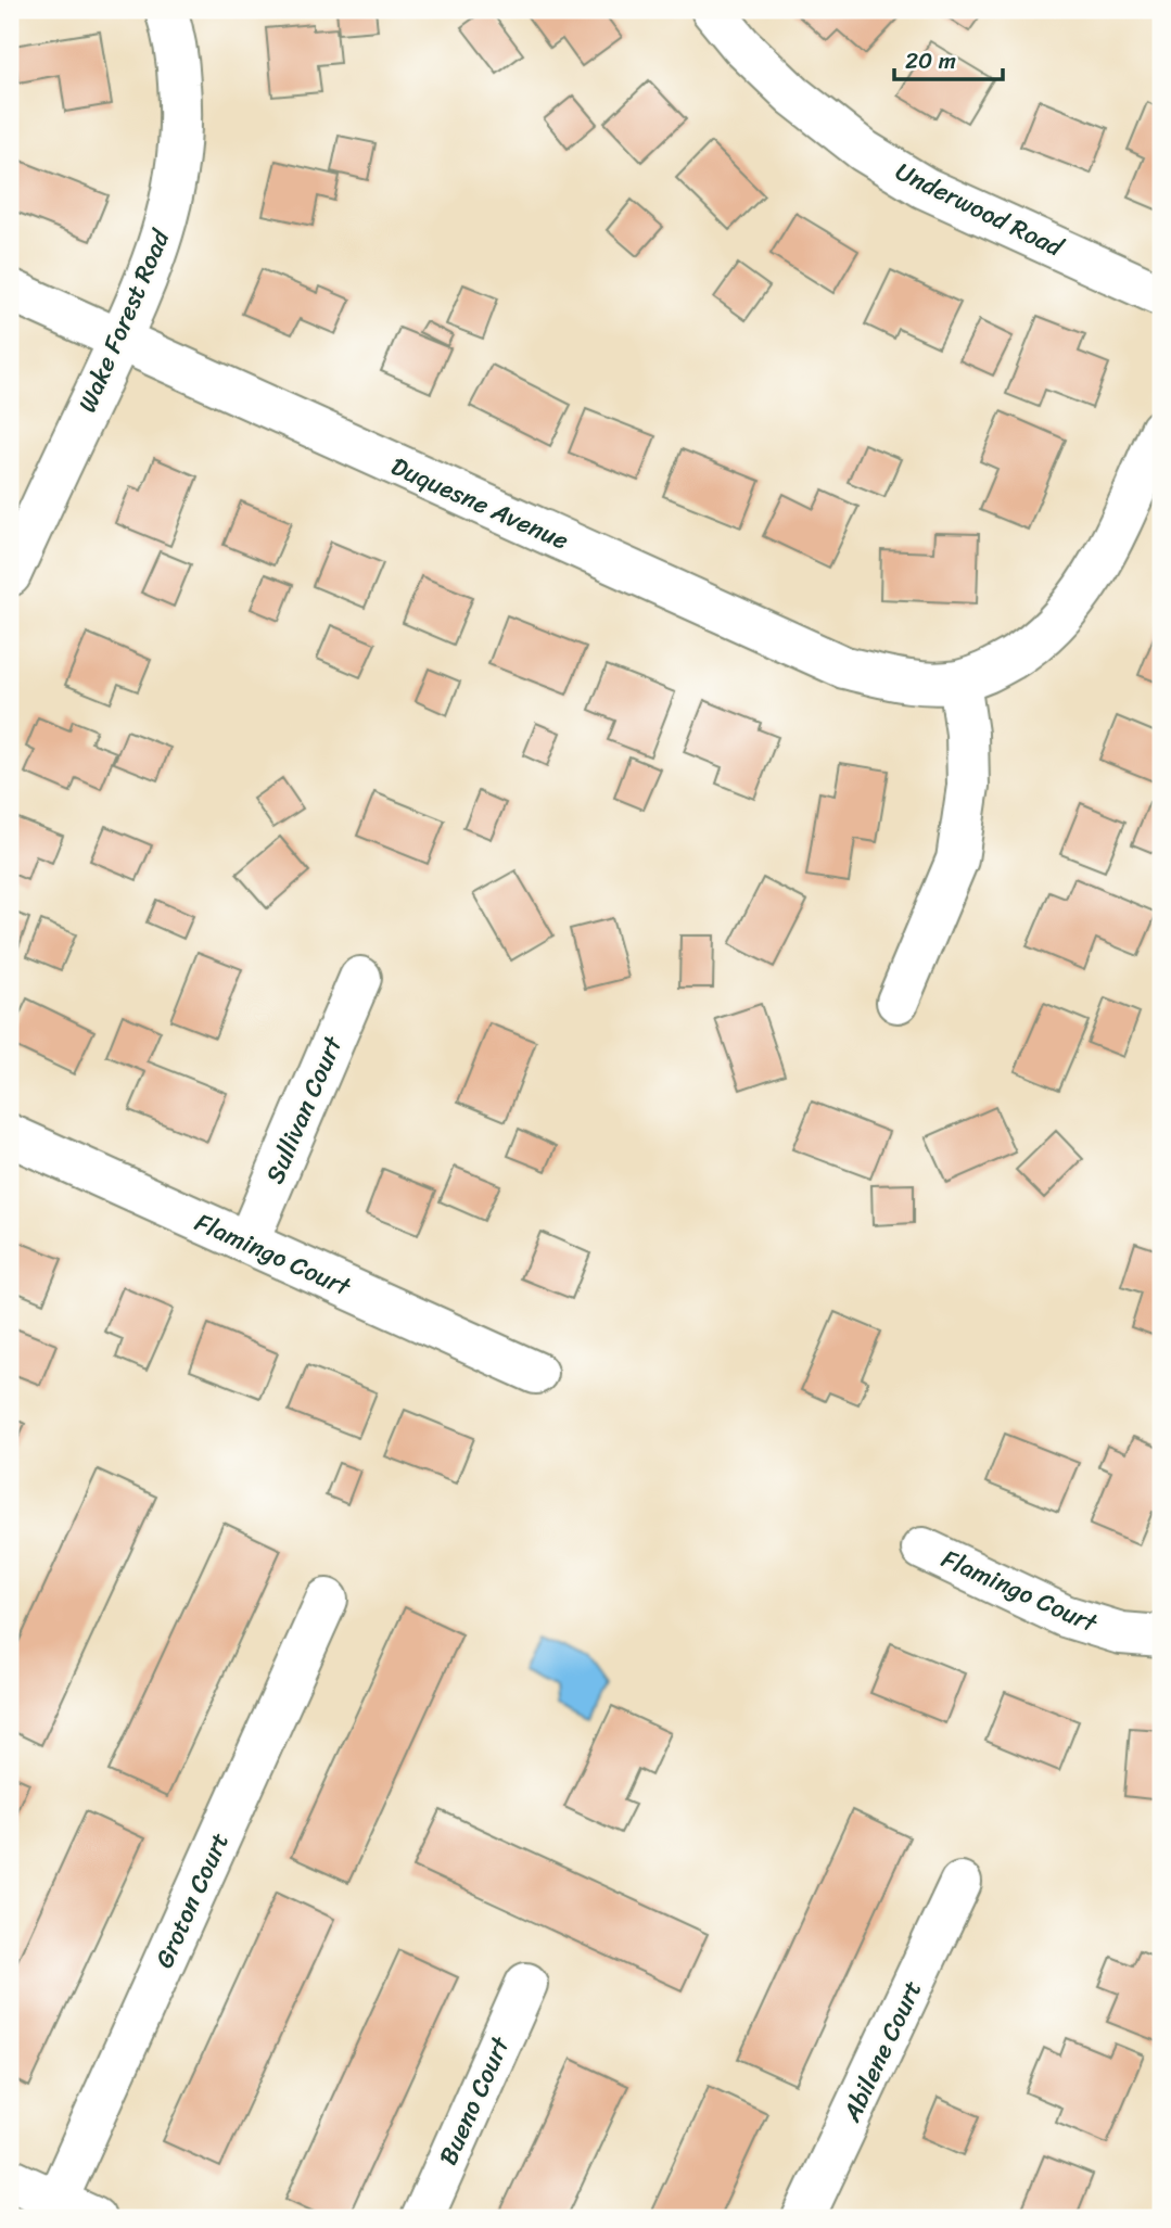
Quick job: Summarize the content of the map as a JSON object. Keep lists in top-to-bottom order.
{
  "streets": {
    "street": [
      "Underwood Road",
      "Wake Forest Road",
      "Duquesne Avenue",
      "Sullivan Court",
      "Flamingo Court",
      "Groton Court",
      "Abilene Court",
      "Bueno Court"
    ]
  },
  "crossings": [
    ["Wake Forest Road", "Duquesne Avenue"],
    ["Sullivan Court", "Flamingo Court"]
  ],
  "scale_bar": "20 m"
}
